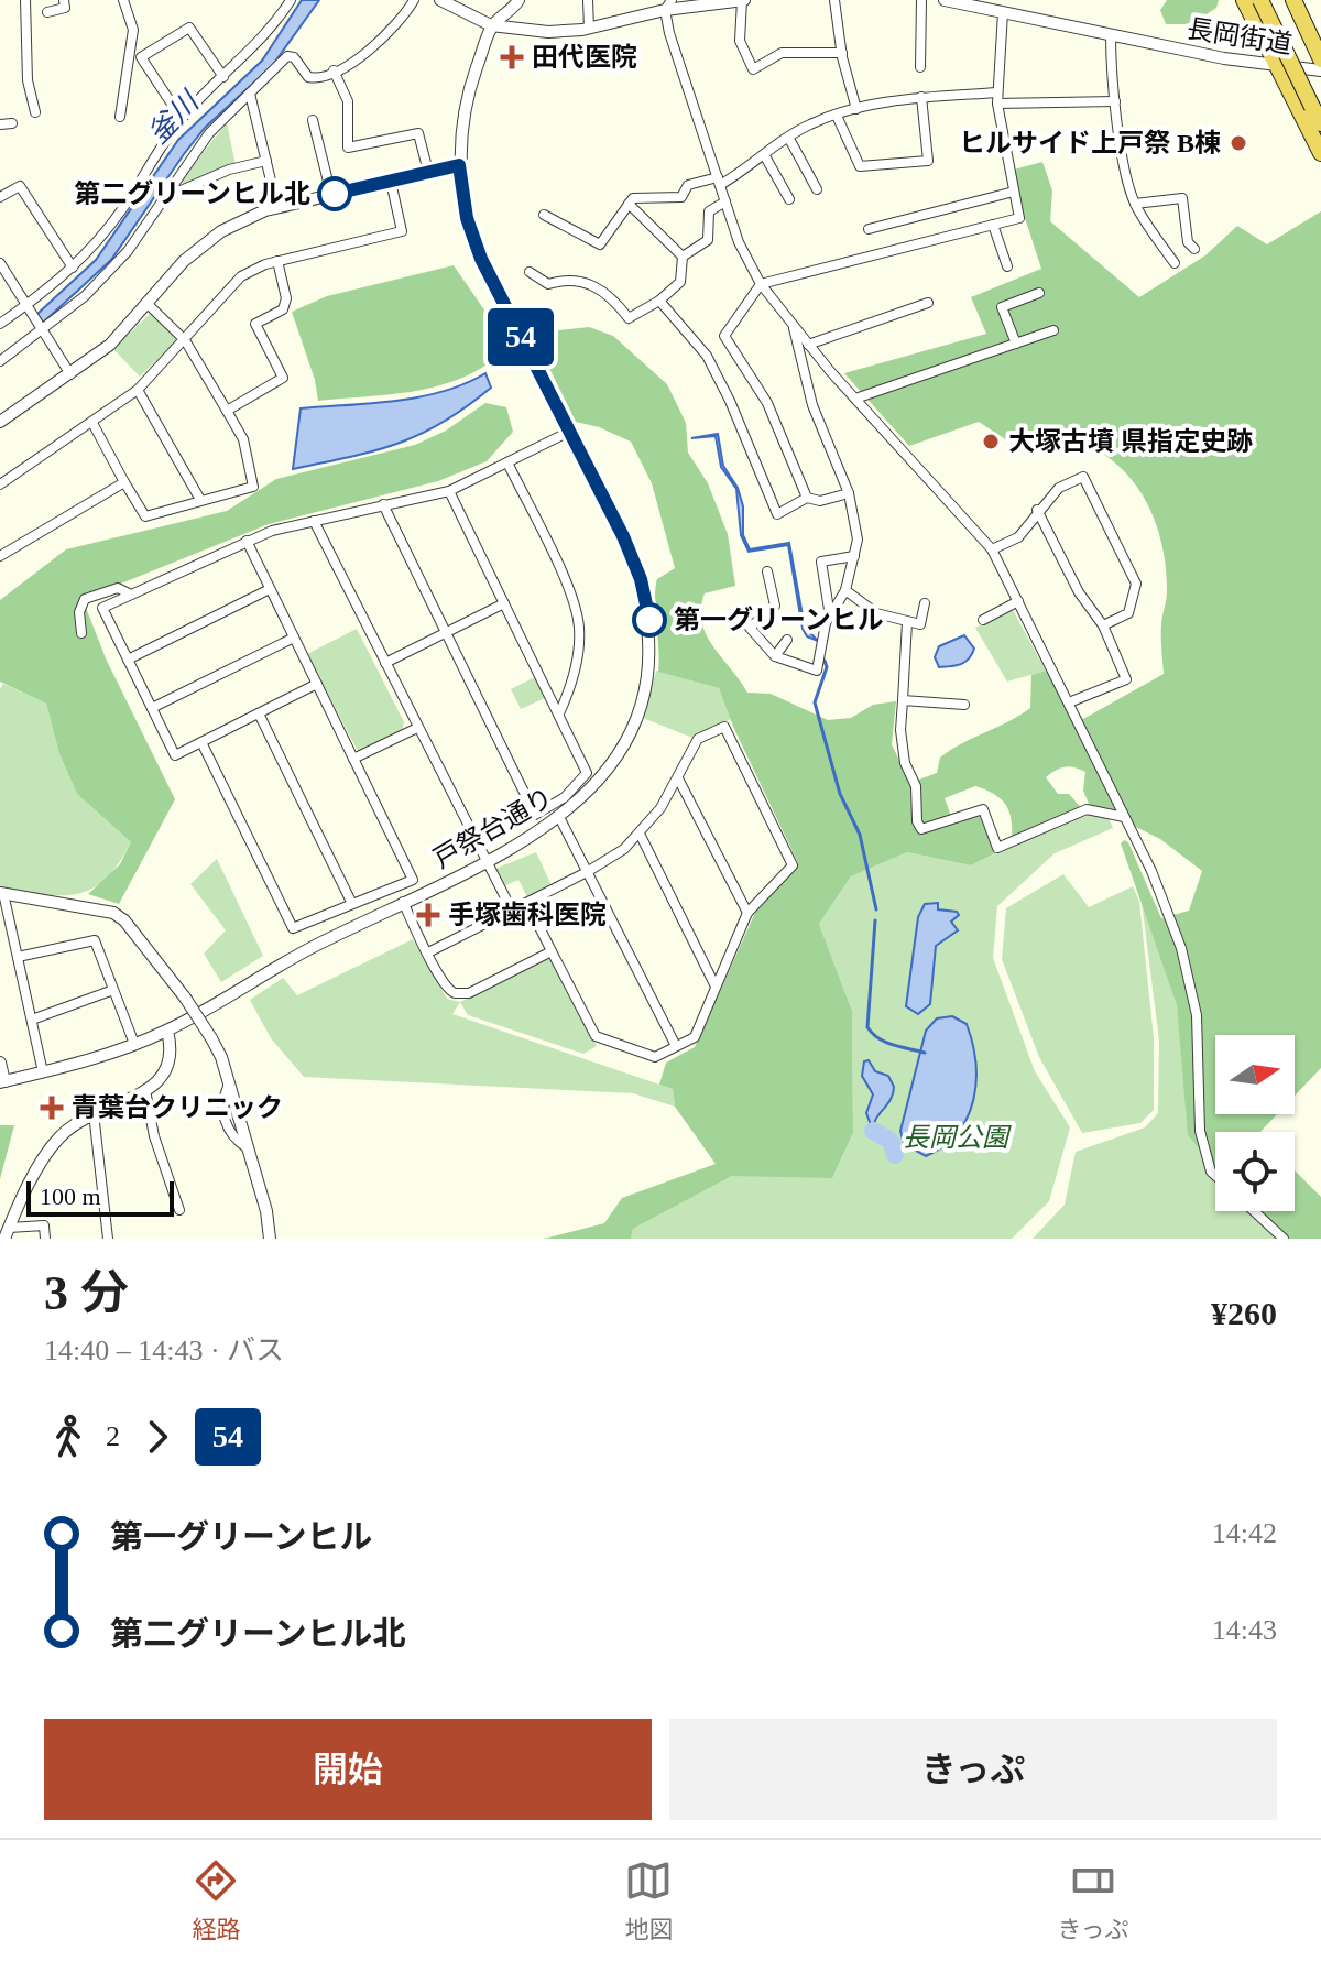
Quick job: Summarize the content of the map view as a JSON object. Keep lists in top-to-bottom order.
{
  "streets": {
    "street": ["長岡街道", "戸祭台通り"]
  },
  "water": ["釜川"],
  "parks": ["長岡公園"],
  "places": {
    "health": ["田代医院", "手塚歯科医院", "青葉台クリニック"],
    "other": [
      "ヒルサイド上戸祭 B棟",
      "第二グリーンヒル北",
      "大塚古墳 県指定史跡",
      "第一グリーンヒル"
    ]
  },
  "lines": ["bus line 54"],
  "scale_bar": "100 m",
  "north": "right",
  "page": {
    "on_map": "54",
    "scale": "100 m",
    "heading": ["3 分", "14:40 – 14:43 · バス", "¥260"],
    "legs": ["2", "54"],
    "list": [
      {
        "name": "第一グリーンヒル",
        "value": "14:42"
      },
      {
        "name": "第二グリーンヒル北",
        "value": "14:43"
      }
    ],
    "buttons": ["開始", "きっぷ"],
    "tabs": ["経路", "地図", "きっぷ"]
  }
}
